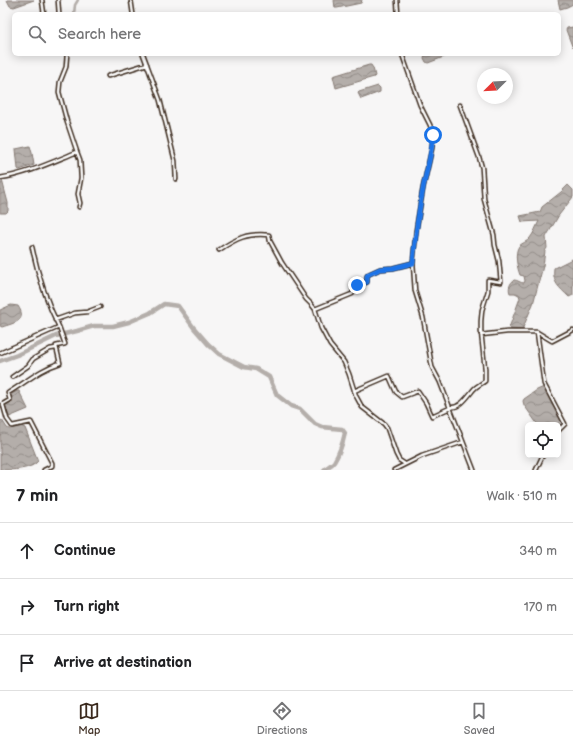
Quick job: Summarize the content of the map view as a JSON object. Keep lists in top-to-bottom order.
{
  "north": "bottom left",
  "page": {
    "search": "Search here",
    "heading": ["7 min", "Walk · 510 m"],
    "list": [
      ["Continue", "340 m"],
      ["Turn right", "170 m"],
      "Arrive at destination"
    ],
    "nav": ["Map", "Directions", "Saved"]
  }
}
